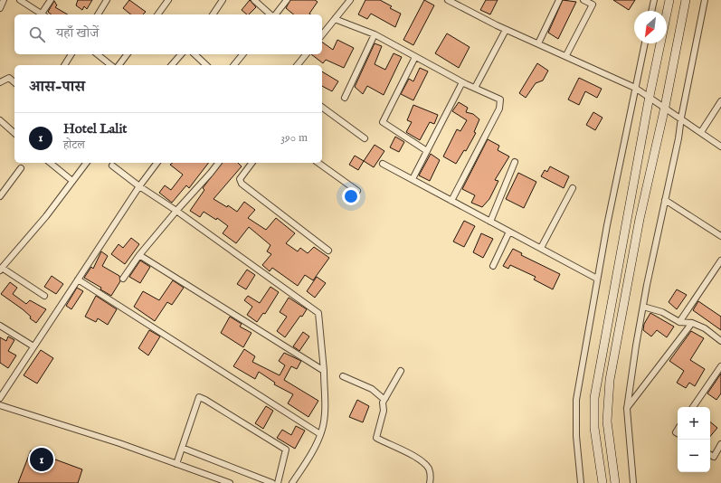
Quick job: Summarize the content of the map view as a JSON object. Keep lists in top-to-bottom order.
{
  "north": "bottom left",
  "page": {
    "search": "यहाँ खोजें",
    "heading": "आस-पास",
    "list": [
      {
        "mark": "1",
        "name": "Hotel Lalit",
        "note": "होटल",
        "value": "390 m"
      }
    ],
    "map_buttons": ["+", "−"],
    "pins": "1"
  }
}
